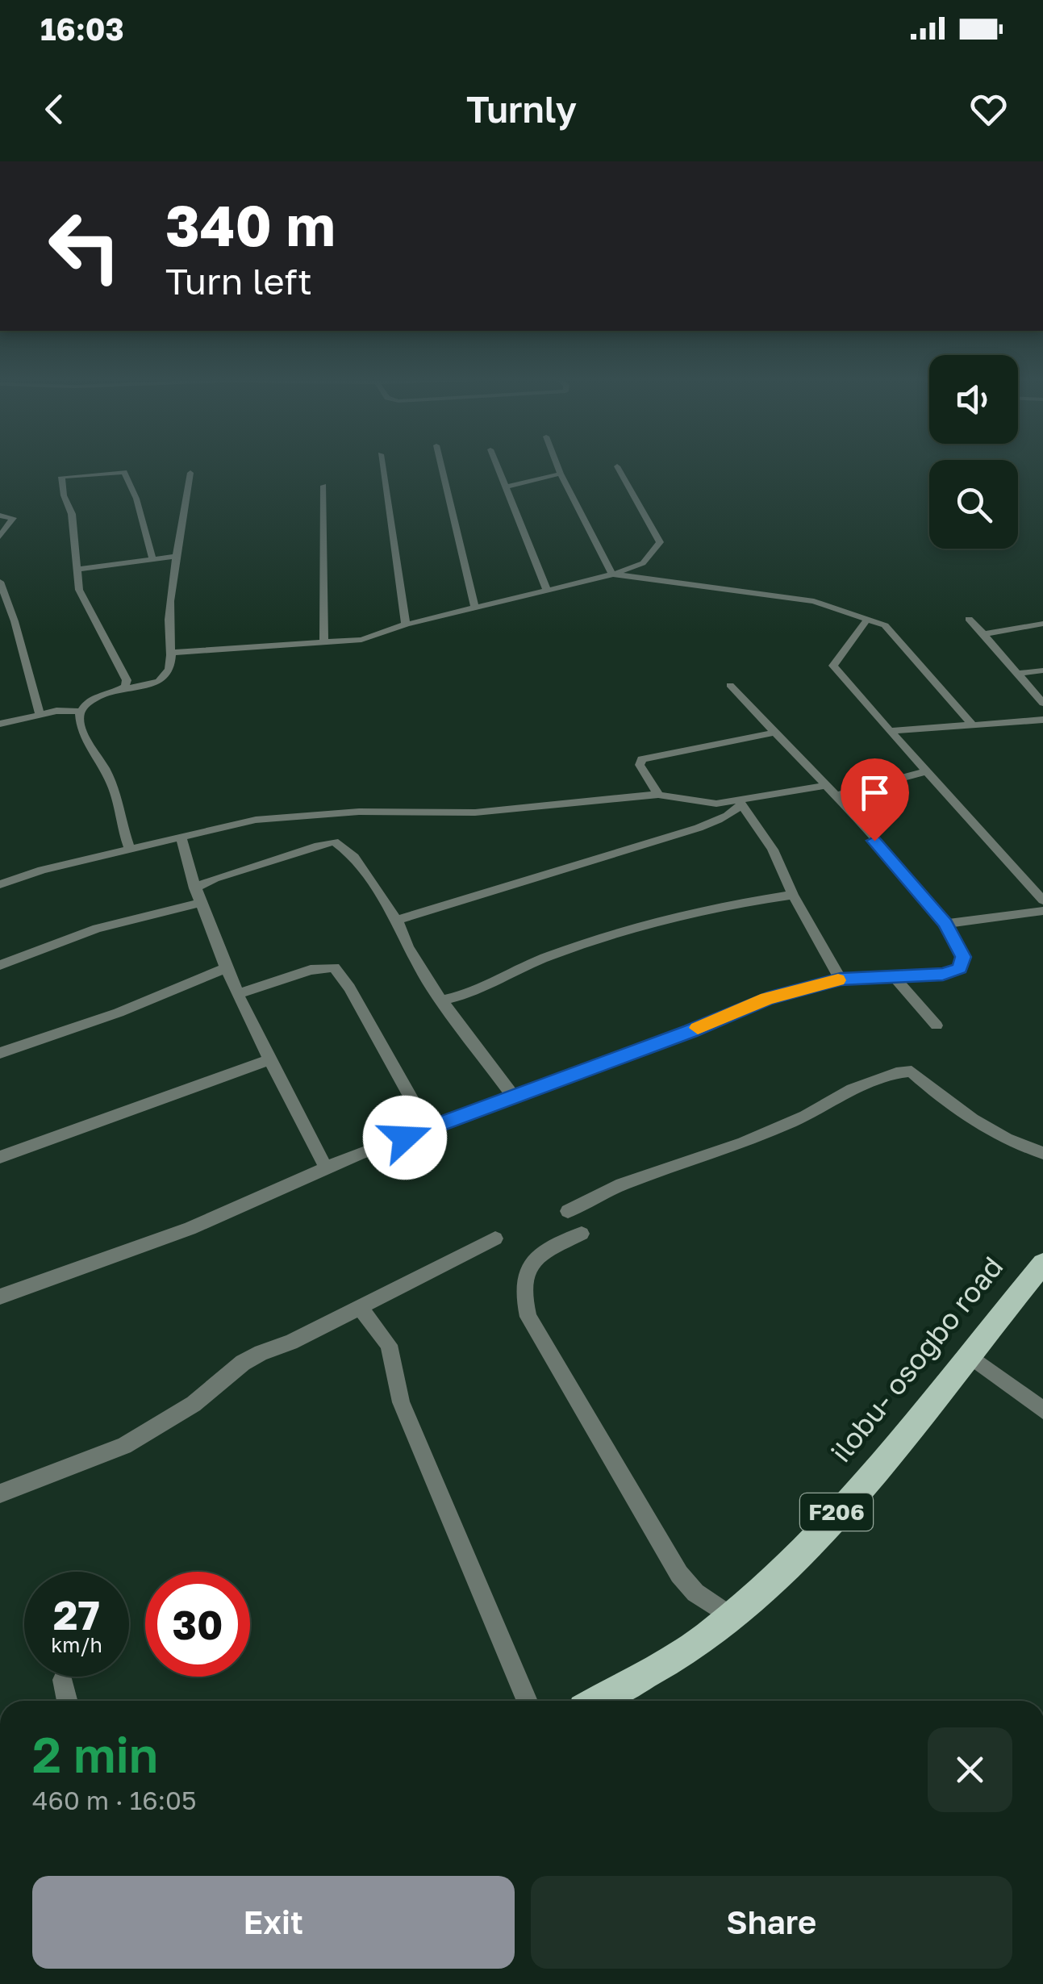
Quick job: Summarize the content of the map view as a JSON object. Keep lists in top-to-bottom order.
{
  "streets": {
    "main road": ["ilobu- osogbo road", "F206"]
  },
  "page": {
    "status": "16:03",
    "header": "Turnly",
    "turn": ["340 m", "Turn left"],
    "speed": "27 km/h",
    "limit": "30",
    "heading": ["2 min", "460 m · 16:05"],
    "buttons": ["Exit", "Share"]
  }
}
